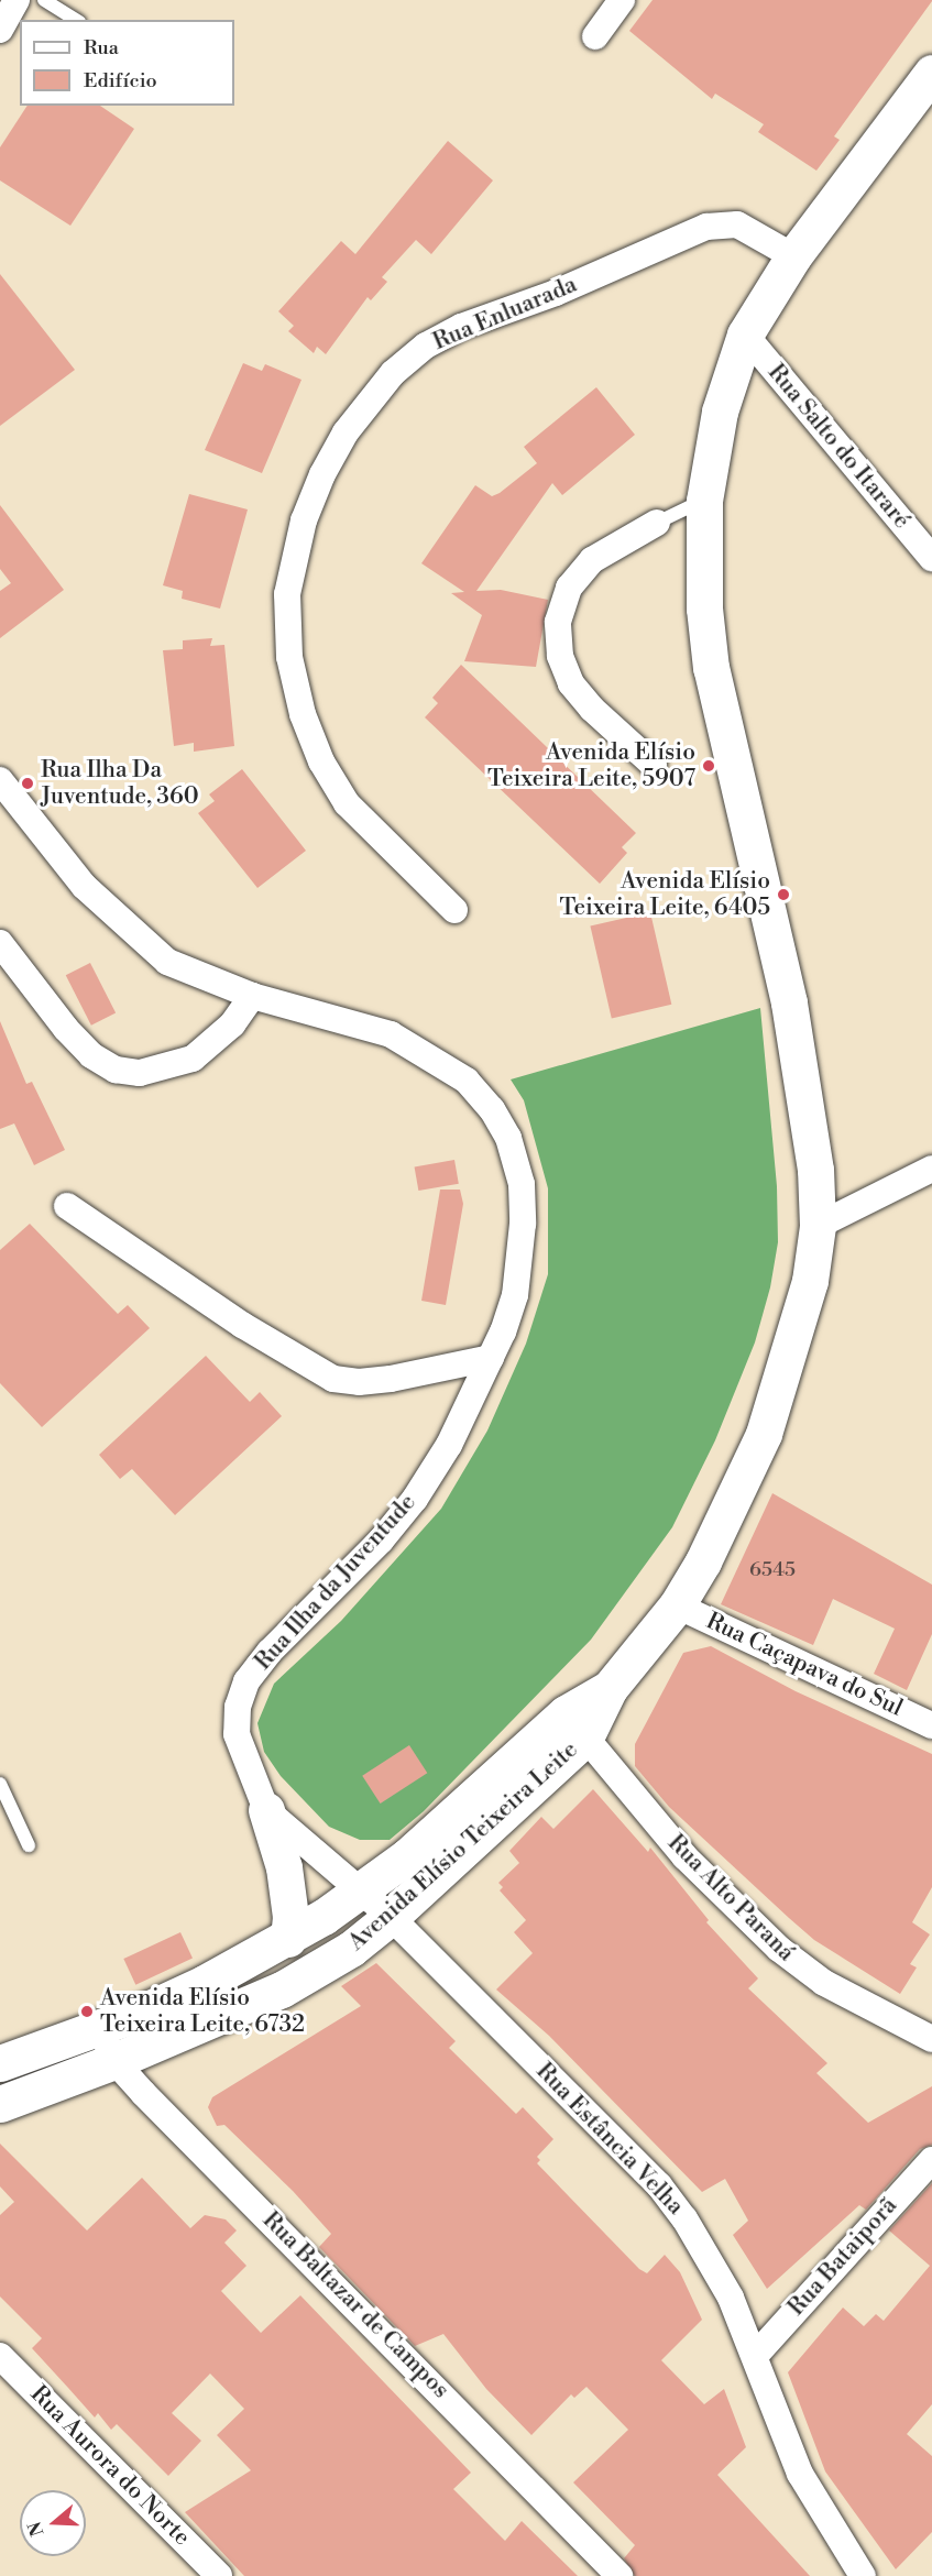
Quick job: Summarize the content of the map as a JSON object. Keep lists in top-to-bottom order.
{
  "streets": {
    "main road": ["Avenida Elísio Teixeira Leite"],
    "street": [
      "Rua Enluarada",
      "Rua Salto do Itararé",
      "Rua Ilha da Juventude",
      "Rua Caçapava do Sul",
      "Rua Alto Paraná",
      "Rua Estância Velha",
      "Rua Bataiporã",
      "Rua Baltazar de Campos",
      "Rua Aurora do Norte"
    ]
  },
  "crossings": [
    ["Rua Enluarada", "Avenida Elísio Teixeira Leite"],
    ["Rua Salto do Itararé", "Avenida Elísio Teixeira Leite"],
    ["Rua Ilha da Juventude", "Avenida Elísio Teixeira Leite"],
    ["Rua Ilha da Juventude", "Rua Estância Velha"],
    ["Rua Caçapava do Sul", "Avenida Elísio Teixeira Leite"],
    ["Avenida Elísio Teixeira Leite", "Rua Alto Paraná"],
    ["Avenida Elísio Teixeira Leite", "Rua Estância Velha"],
    ["Avenida Elísio Teixeira Leite", "Rua Baltazar de Campos"],
    ["Rua Estância Velha", "Rua Bataiporã"]
  ],
  "places": [
    "Avenida Elísio Teixeira Leite, 5907",
    "Rua Ilha Da Juventude, 360",
    "Avenida Elísio Teixeira Leite, 6405",
    "Avenida Elísio Teixeira Leite, 6732"
  ],
  "house_numbers": ["6545"],
  "legend": ["Rua", "Edifício"],
  "north": "left"
}
